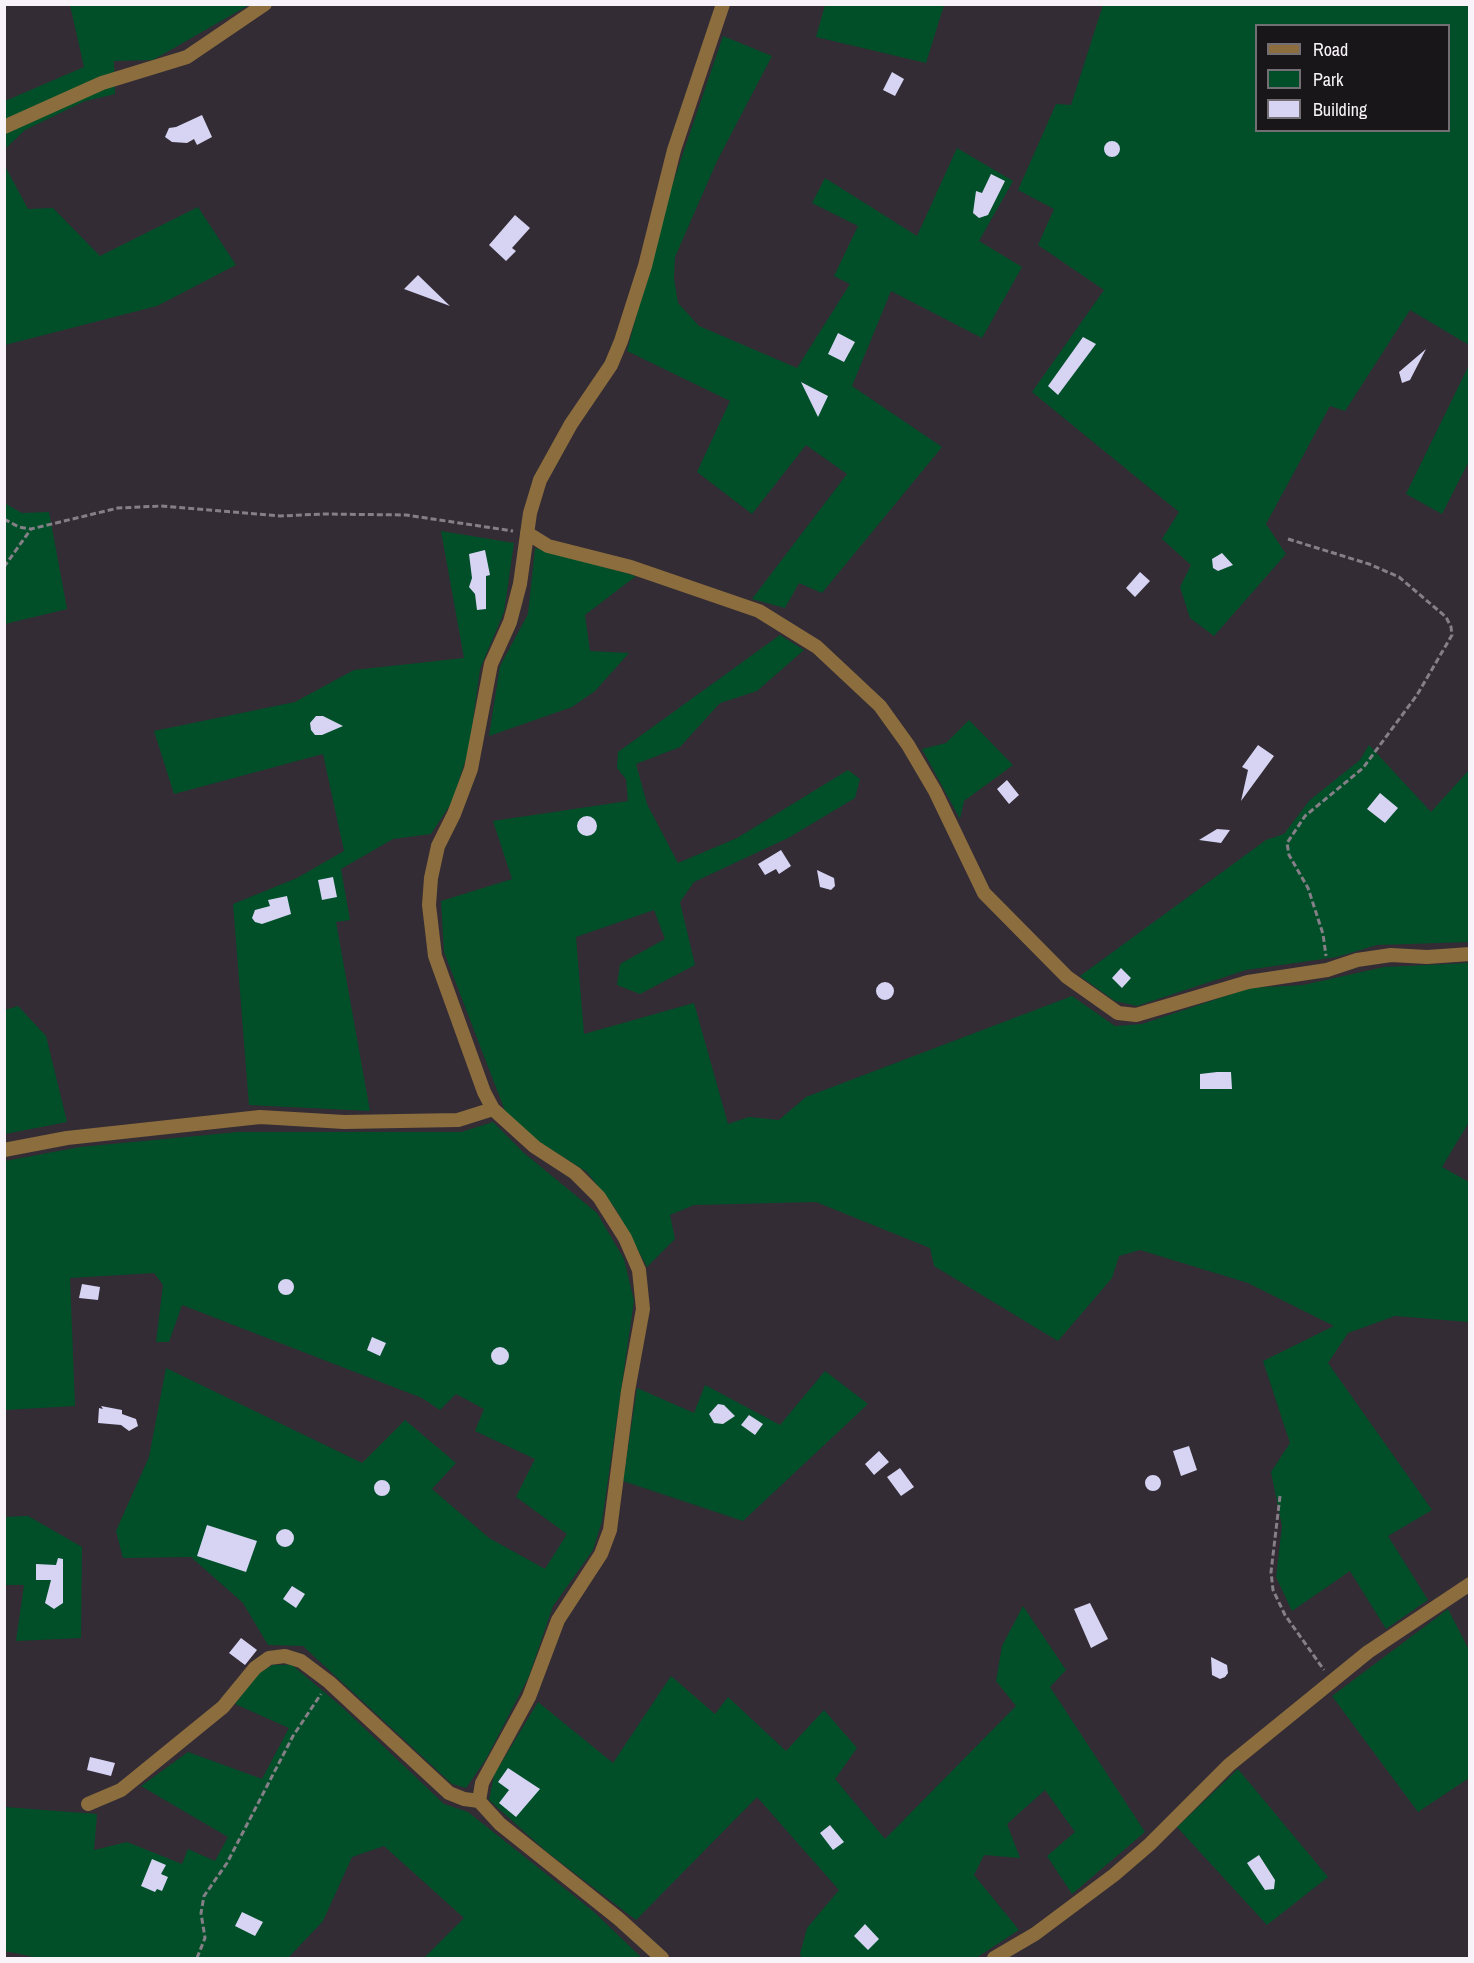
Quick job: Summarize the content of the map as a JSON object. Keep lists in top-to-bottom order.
{
  "legend": ["Road", "Park", "Building"]
}
